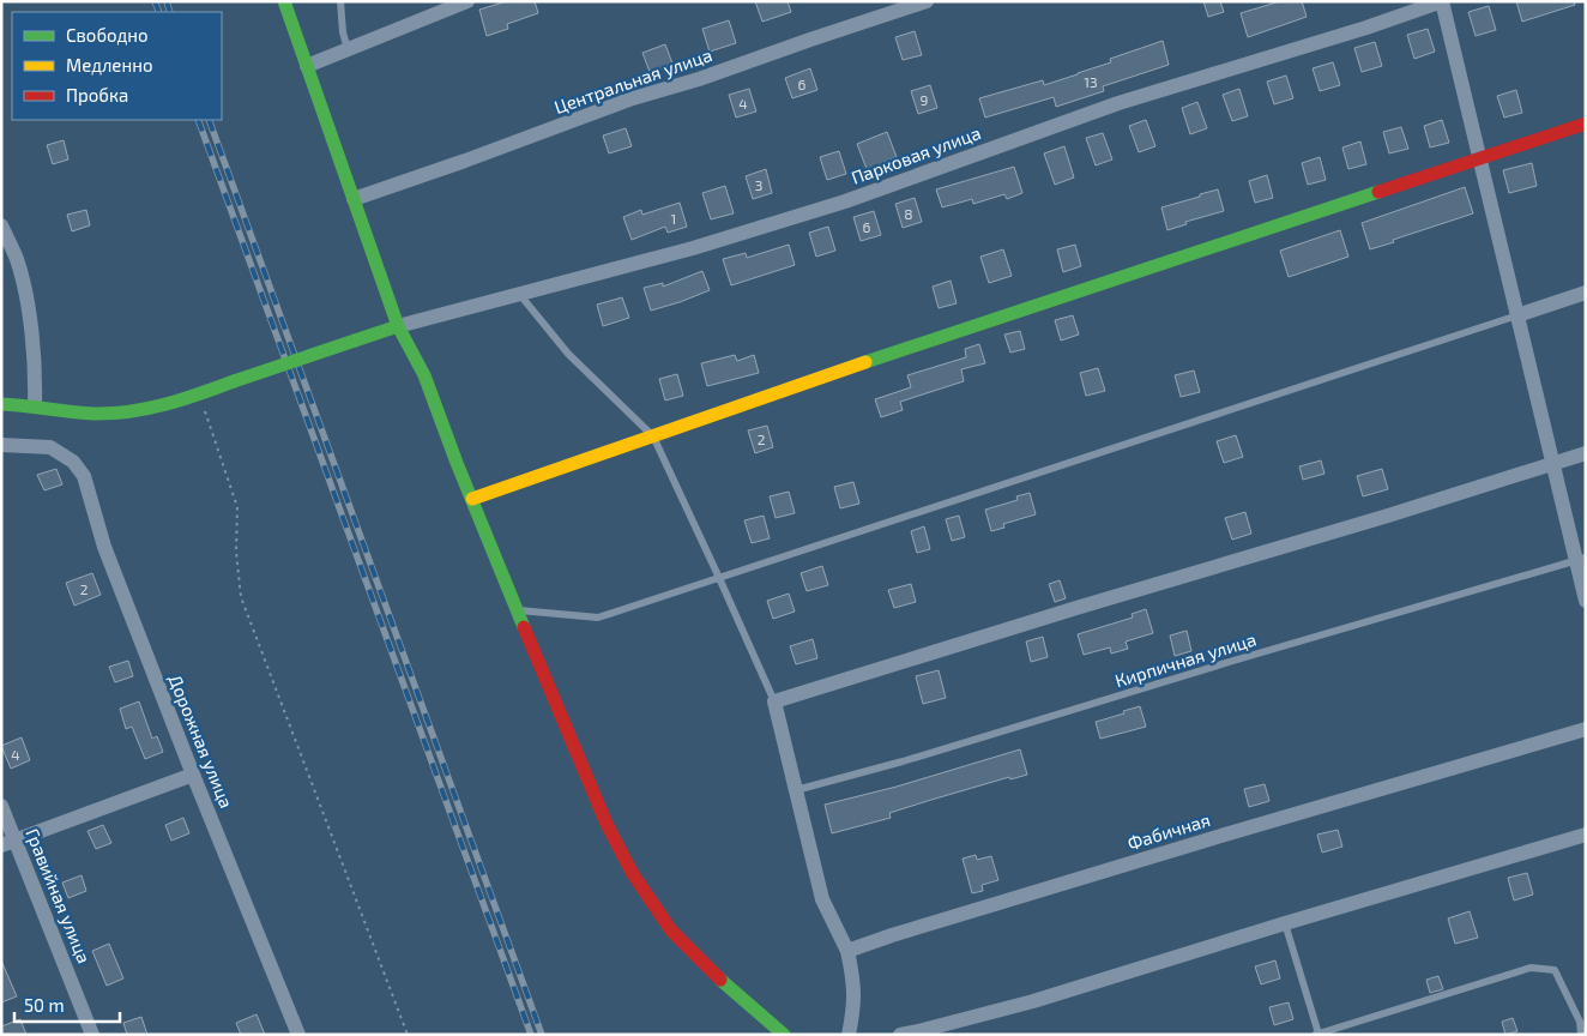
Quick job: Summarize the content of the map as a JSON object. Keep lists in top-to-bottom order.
{
  "streets": {
    "street": [
      "Центральная улица",
      "Парковая улица",
      "Дорожная улица",
      "Фабичная",
      "Гравийная улица"
    ],
    "lane": ["Кирпичная улица"]
  },
  "house_numbers": [
    "13",
    "6",
    "9",
    "4",
    "3",
    "8",
    "1",
    "6",
    "2",
    "2",
    "4"
  ],
  "legend": ["Свободно", "Медленно", "Пробка"],
  "scale_bar": "50 m"
}
